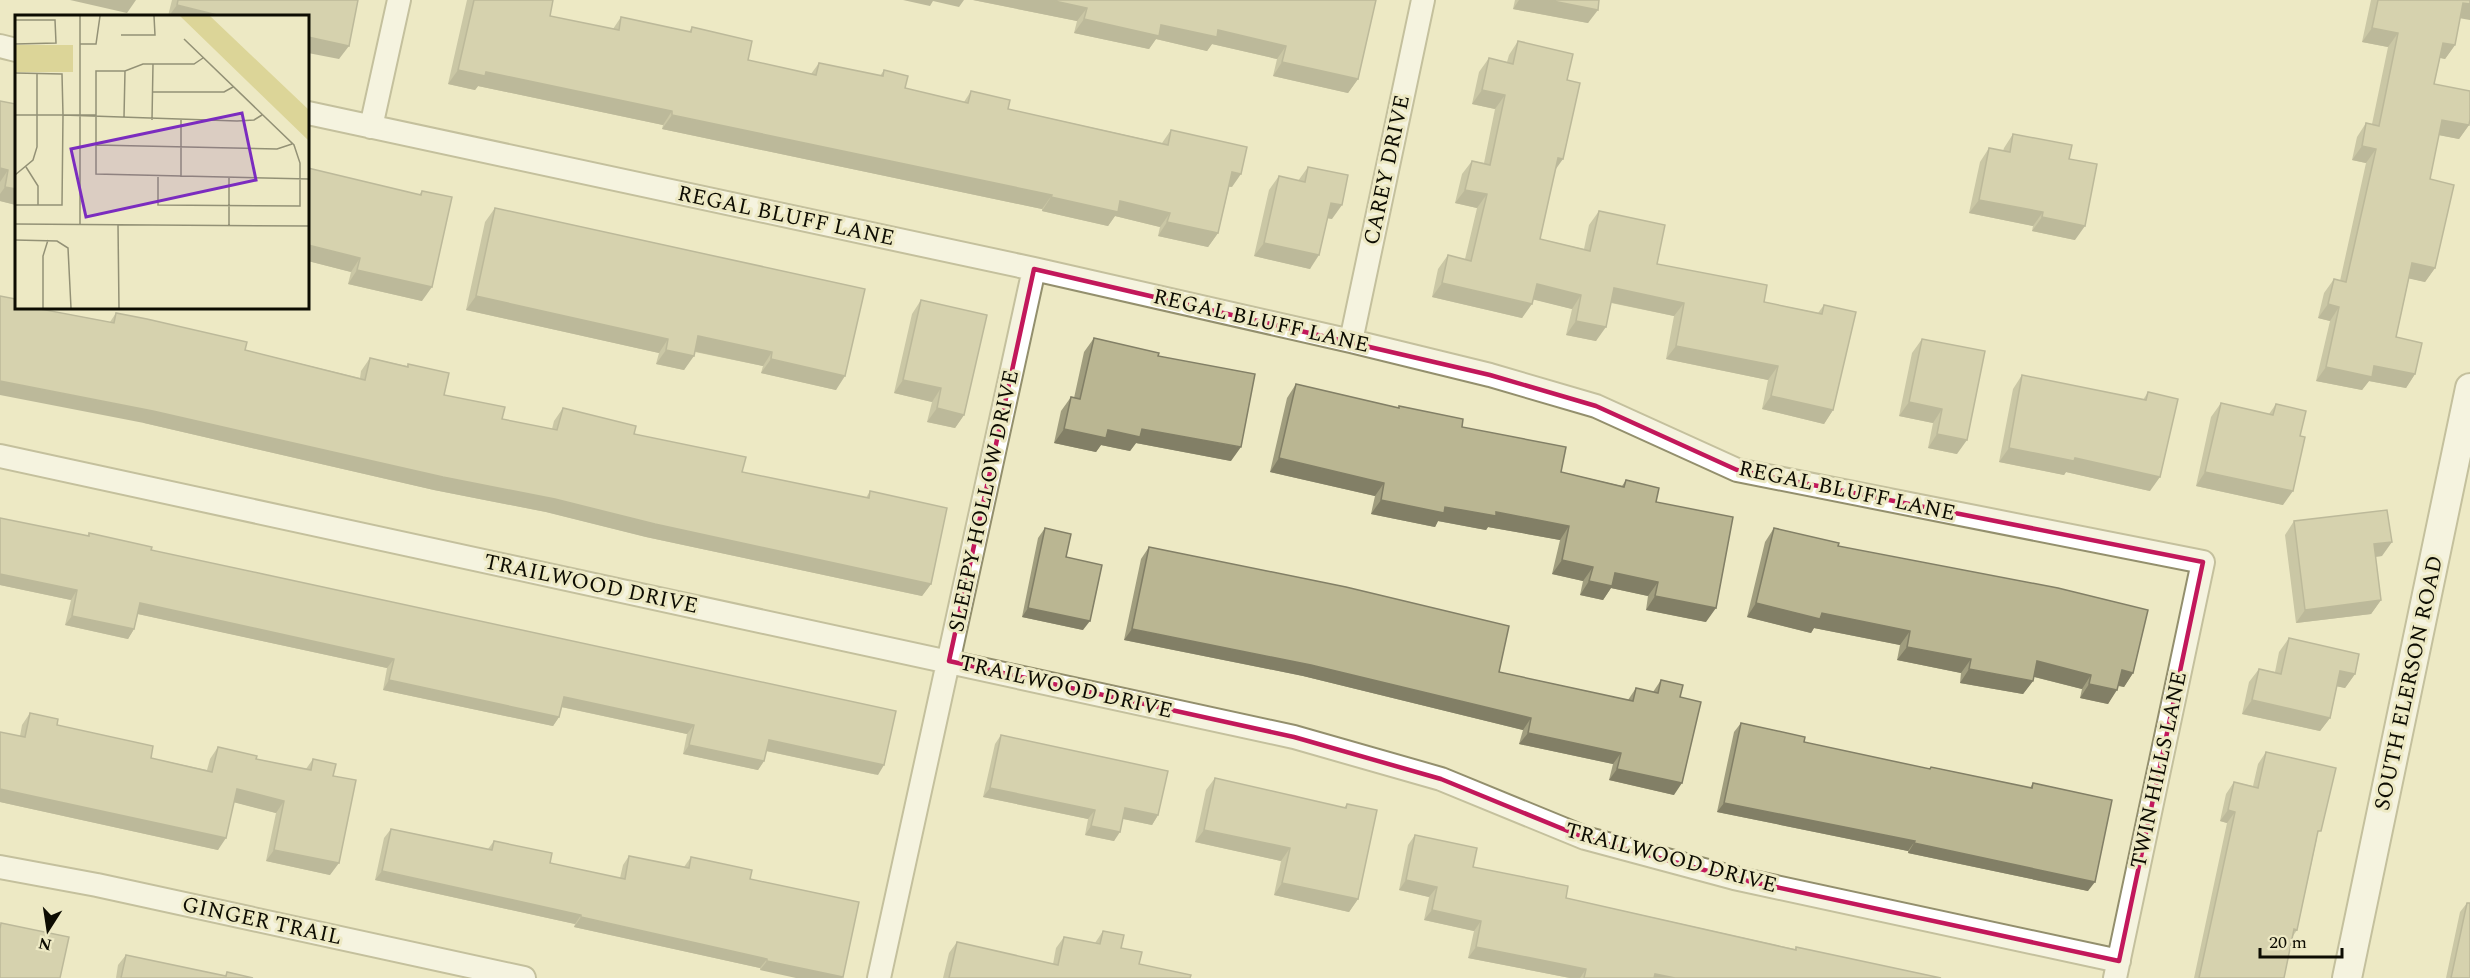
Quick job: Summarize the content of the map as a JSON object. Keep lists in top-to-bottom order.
{
  "streets": {
    "street": [
      "CAREY DRIVE",
      "REGAL BLUFF LANE",
      "SLEEPY HOLLOW DRIVE",
      "TRAILWOOD DRIVE",
      "SOUTH ELERSON ROAD",
      "TWIN HILLS LANE",
      "GINGER TRAIL"
    ]
  },
  "crossings": [
    ["CAREY DRIVE", "REGAL BLUFF LANE"],
    ["REGAL BLUFF LANE", "SLEEPY HOLLOW DRIVE"],
    ["REGAL BLUFF LANE", "TWIN HILLS LANE"],
    ["SLEEPY HOLLOW DRIVE", "TRAILWOOD DRIVE"],
    ["TRAILWOOD DRIVE", "TWIN HILLS LANE"]
  ],
  "scale_bar": "20 m",
  "north": "bottom"
}
